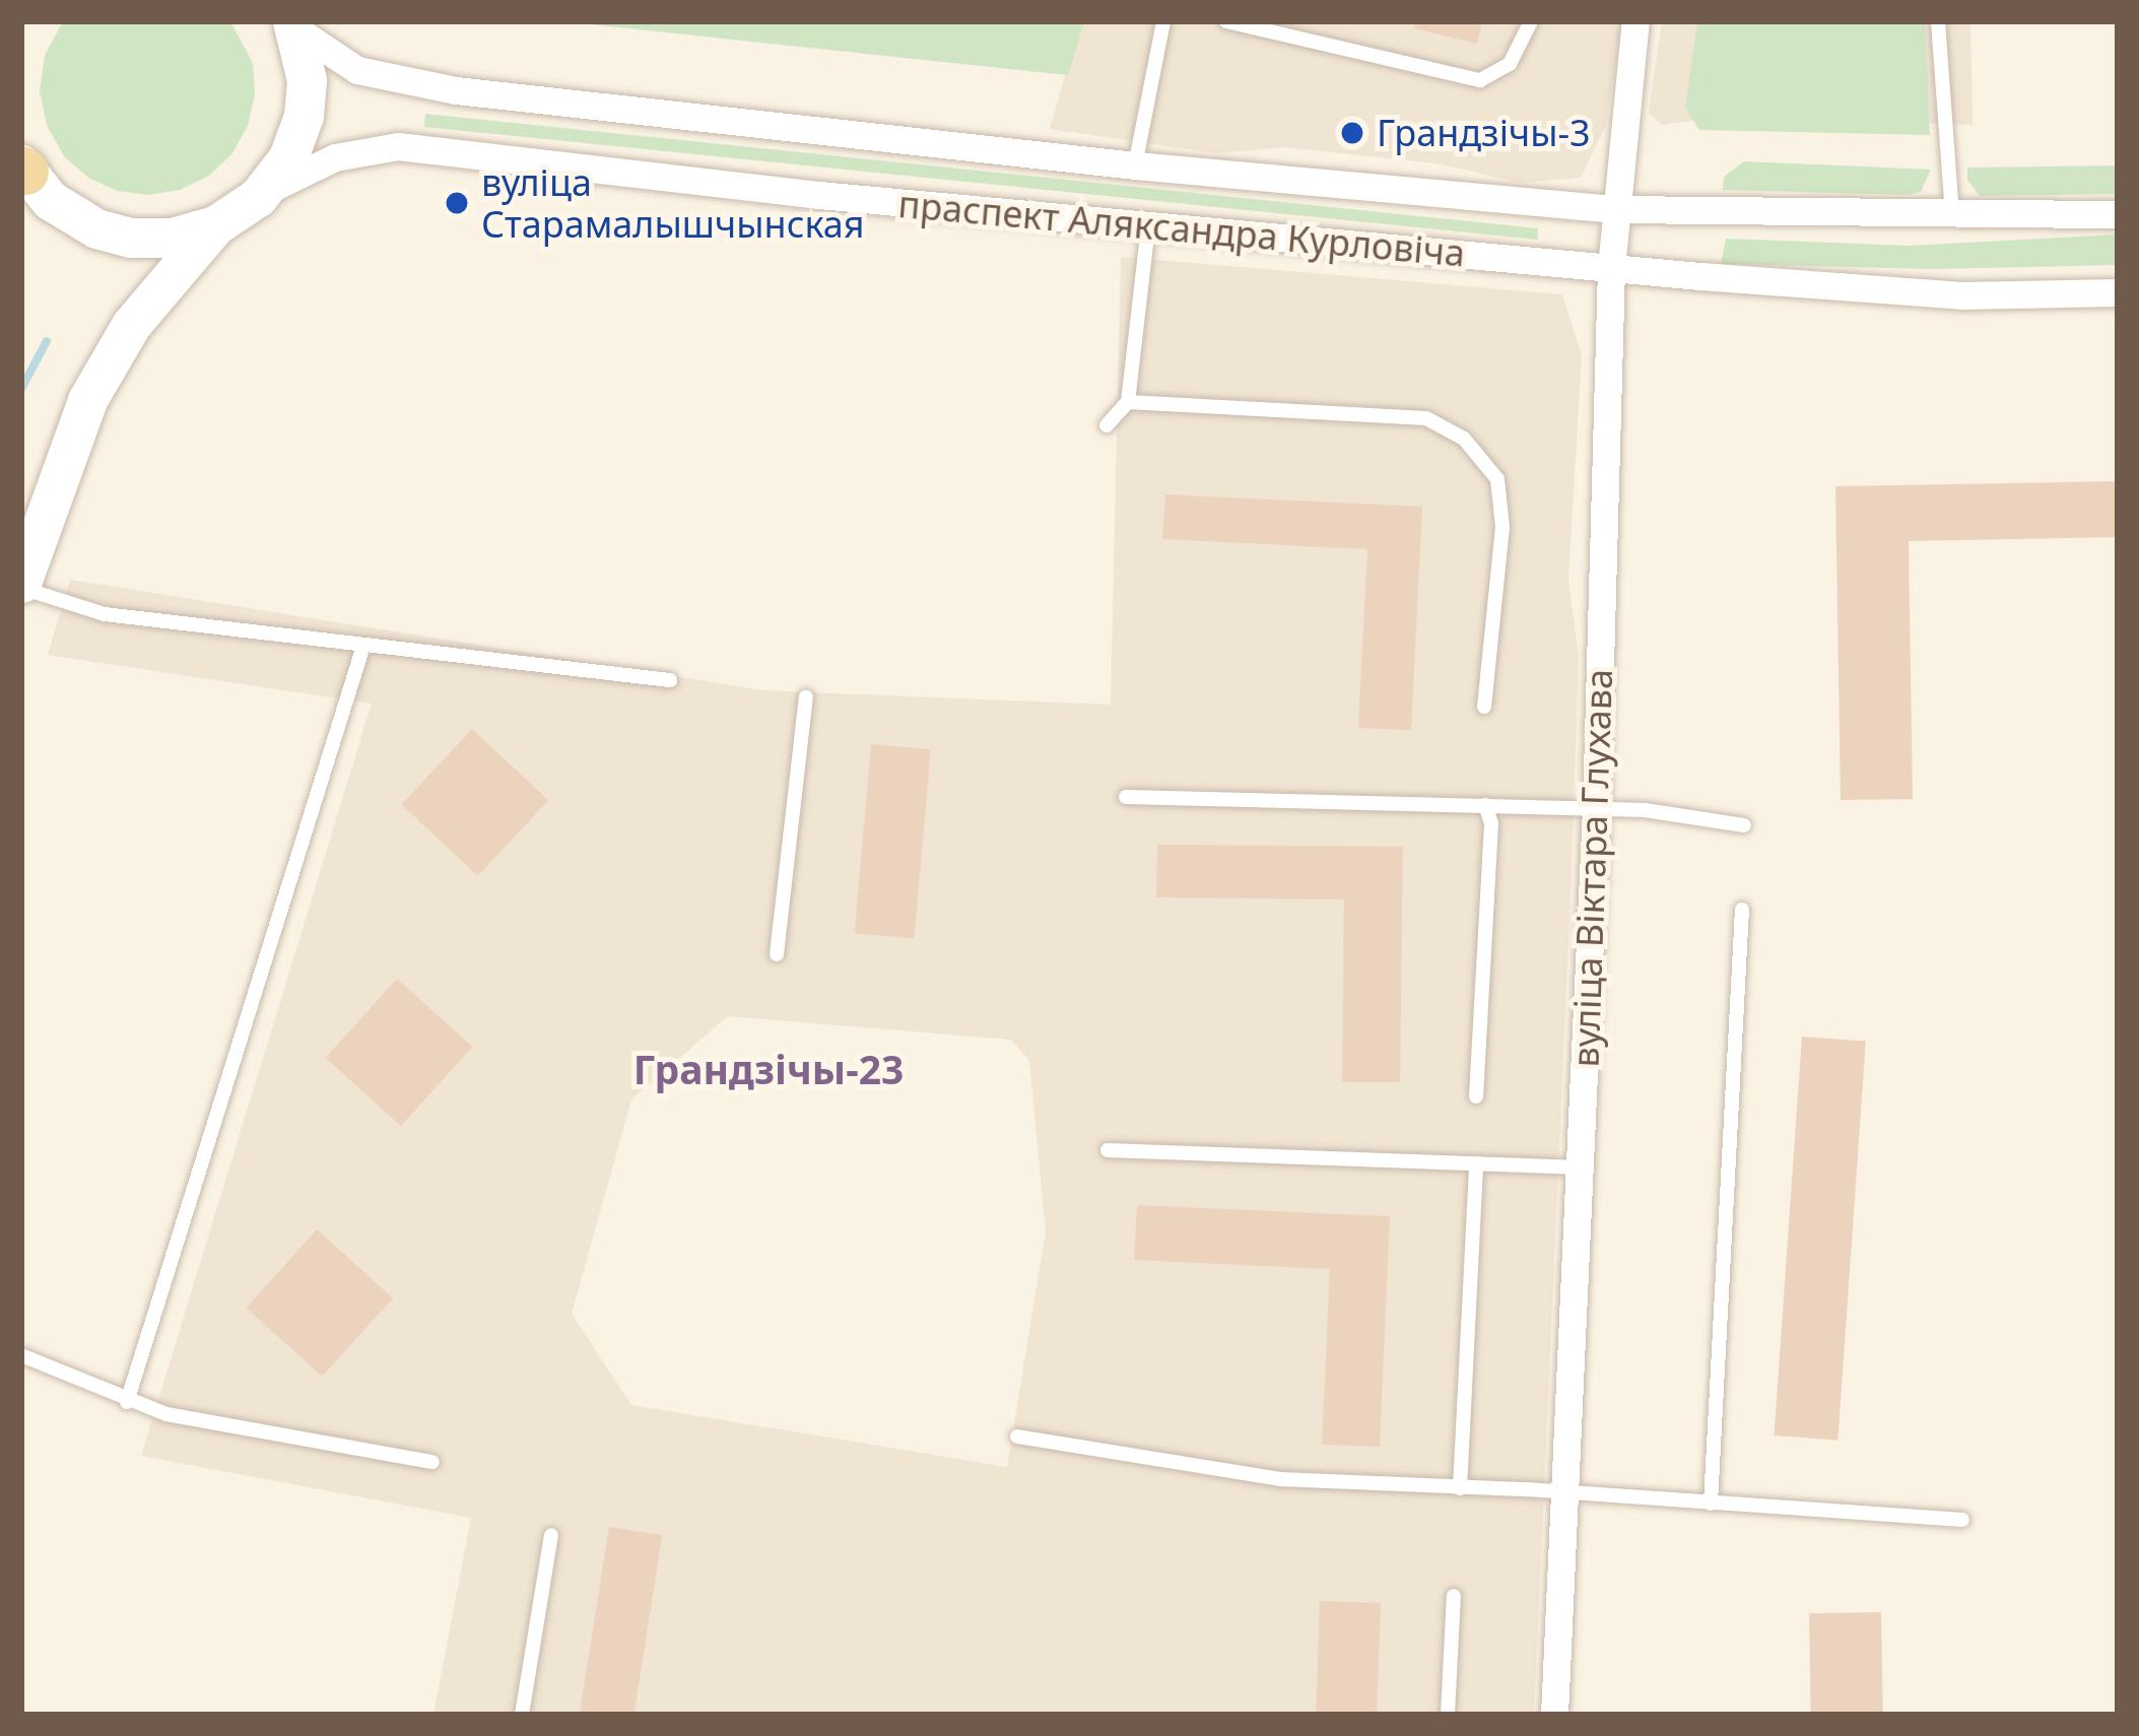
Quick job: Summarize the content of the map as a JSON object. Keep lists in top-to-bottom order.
{
  "streets": {
    "street": ["праспект Аляксандра Курловіча", "вуліца Віктара Глухава"]
  },
  "crossings": [
    ["праспект Аляксандра Курловіча", "вуліца Віктара Глухава"]
  ],
  "districts": ["Грандзічы-23"],
  "places": ["Грандзічы-3", "вуліца Старамалышчынская"]
}
